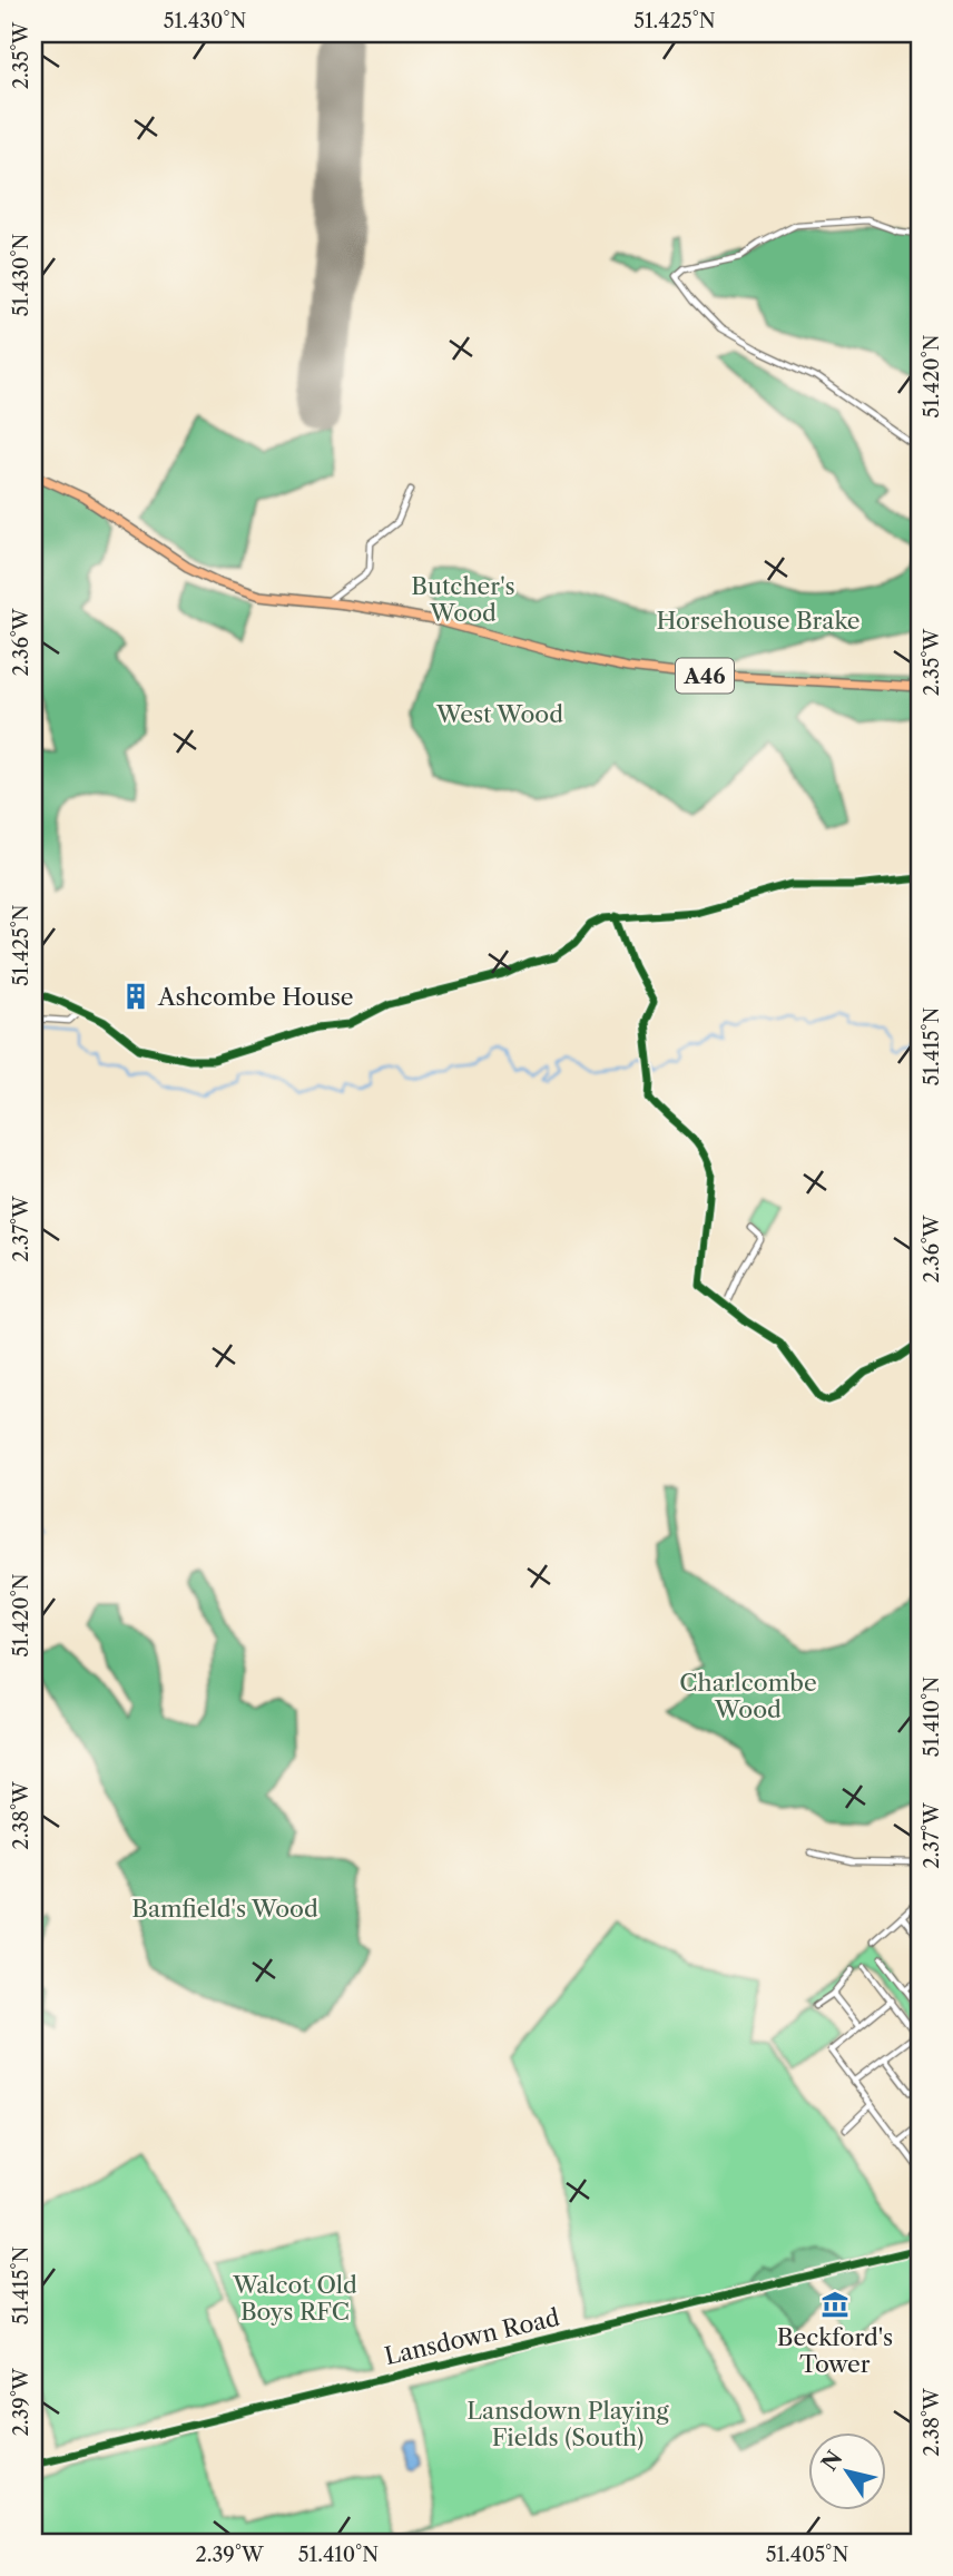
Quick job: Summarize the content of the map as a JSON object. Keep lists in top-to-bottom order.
{
  "streets": {
    "highway": ["A46"],
    "street": ["Lansdown Road"]
  },
  "parks": [
    "Butcher's Wood",
    "Horsehouse Brake",
    "West Wood",
    "Charlcombe Wood",
    "Bamfield's Wood",
    "Walcot Old Boys RFC",
    "Lansdown Playing Fields (South)"
  ],
  "places": {
    "building": ["Ashcombe House"],
    "museum": ["Beckford's Tower"]
  },
  "north": "top left",
  "coordinates": [
    "51.430°N",
    "51.425°N",
    "2.35°W",
    "51.420°N",
    "2.36°W",
    "51.415°N",
    "2.37°W",
    "51.410°N",
    "2.38°W",
    "2.39°W",
    "51.405°N"
  ]
}
